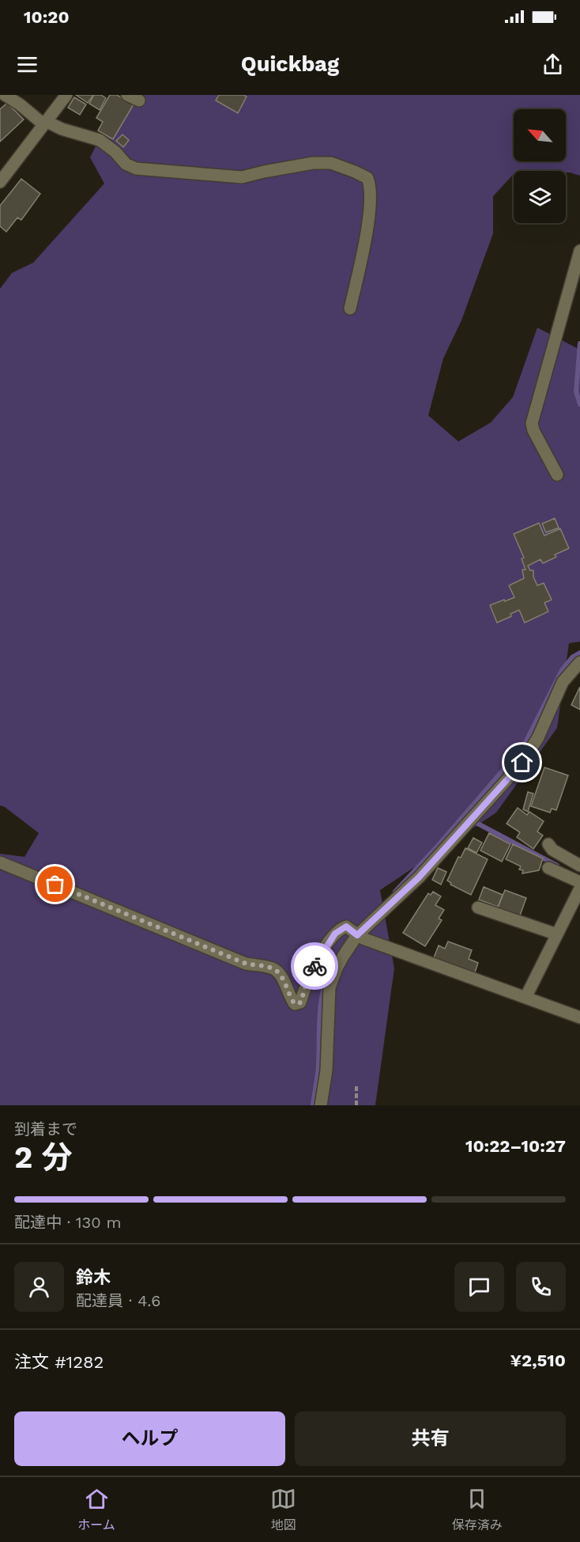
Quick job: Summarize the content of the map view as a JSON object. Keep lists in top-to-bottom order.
{
  "north": "top left",
  "page": {
    "status": "10:20",
    "header": "Quickbag",
    "heading": ["2 分", "到着まで", "10:22–10:27"],
    "panel": [
      "鈴木",
      "配達員 · 4.6",
      "注文 #1282",
      "¥2,510"
    ],
    "bar": "配達中 · 130 m",
    "buttons": ["ヘルプ", "共有"],
    "tabs": ["ホーム", "地図", "保存済み"]
  }
}
